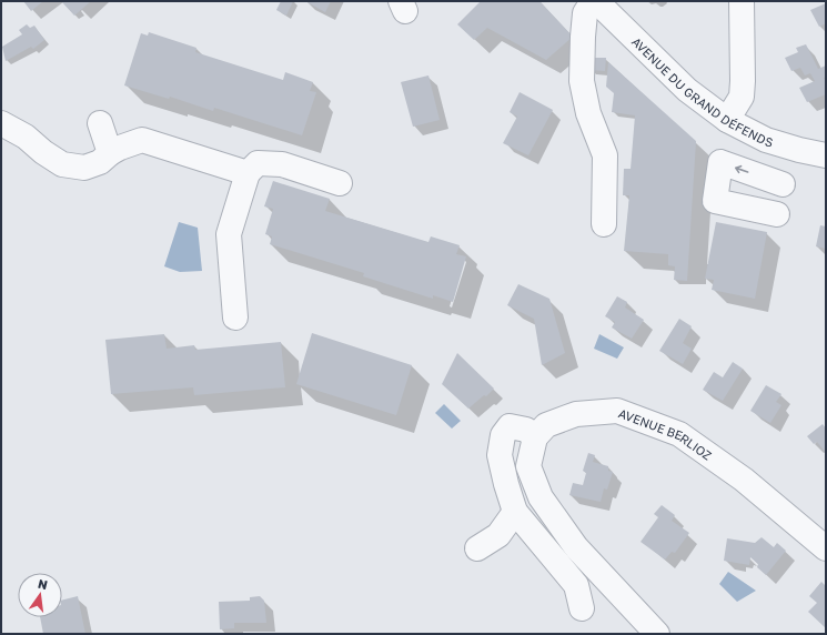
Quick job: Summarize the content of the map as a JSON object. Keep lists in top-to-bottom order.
{
  "streets": {
    "street": ["AVENUE DU GRAND DÉFENDS", "AVENUE BERLIOZ"]
  },
  "north": "top"
}
